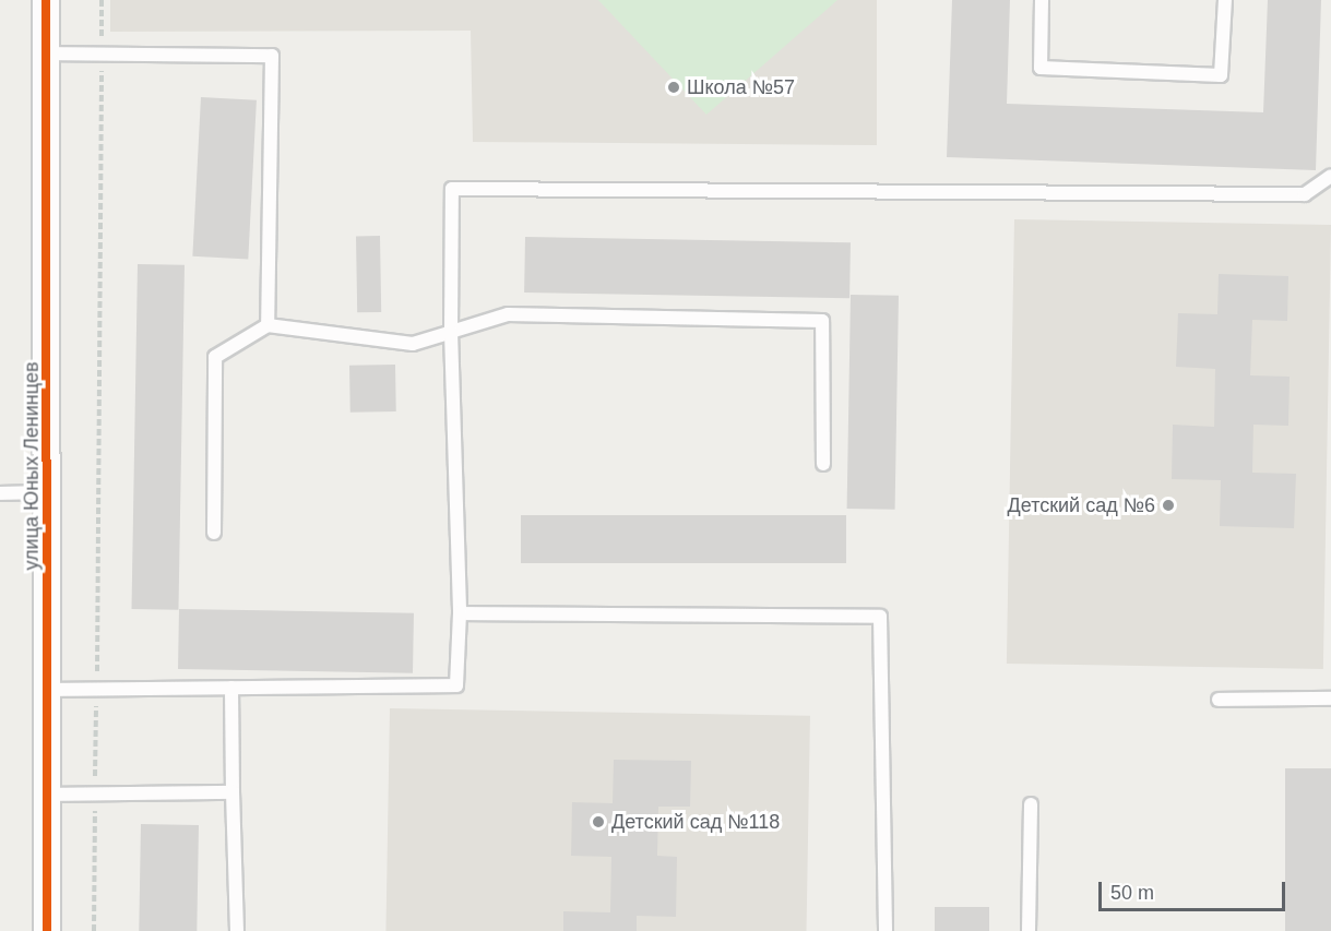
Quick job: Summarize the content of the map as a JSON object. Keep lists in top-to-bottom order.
{
  "streets": {
    "street": ["улица Юных Ленинцев"]
  },
  "places": ["Школа №57", "Детский сад №6", "Детский сад №118"],
  "scale_bar": "50 m"
}
